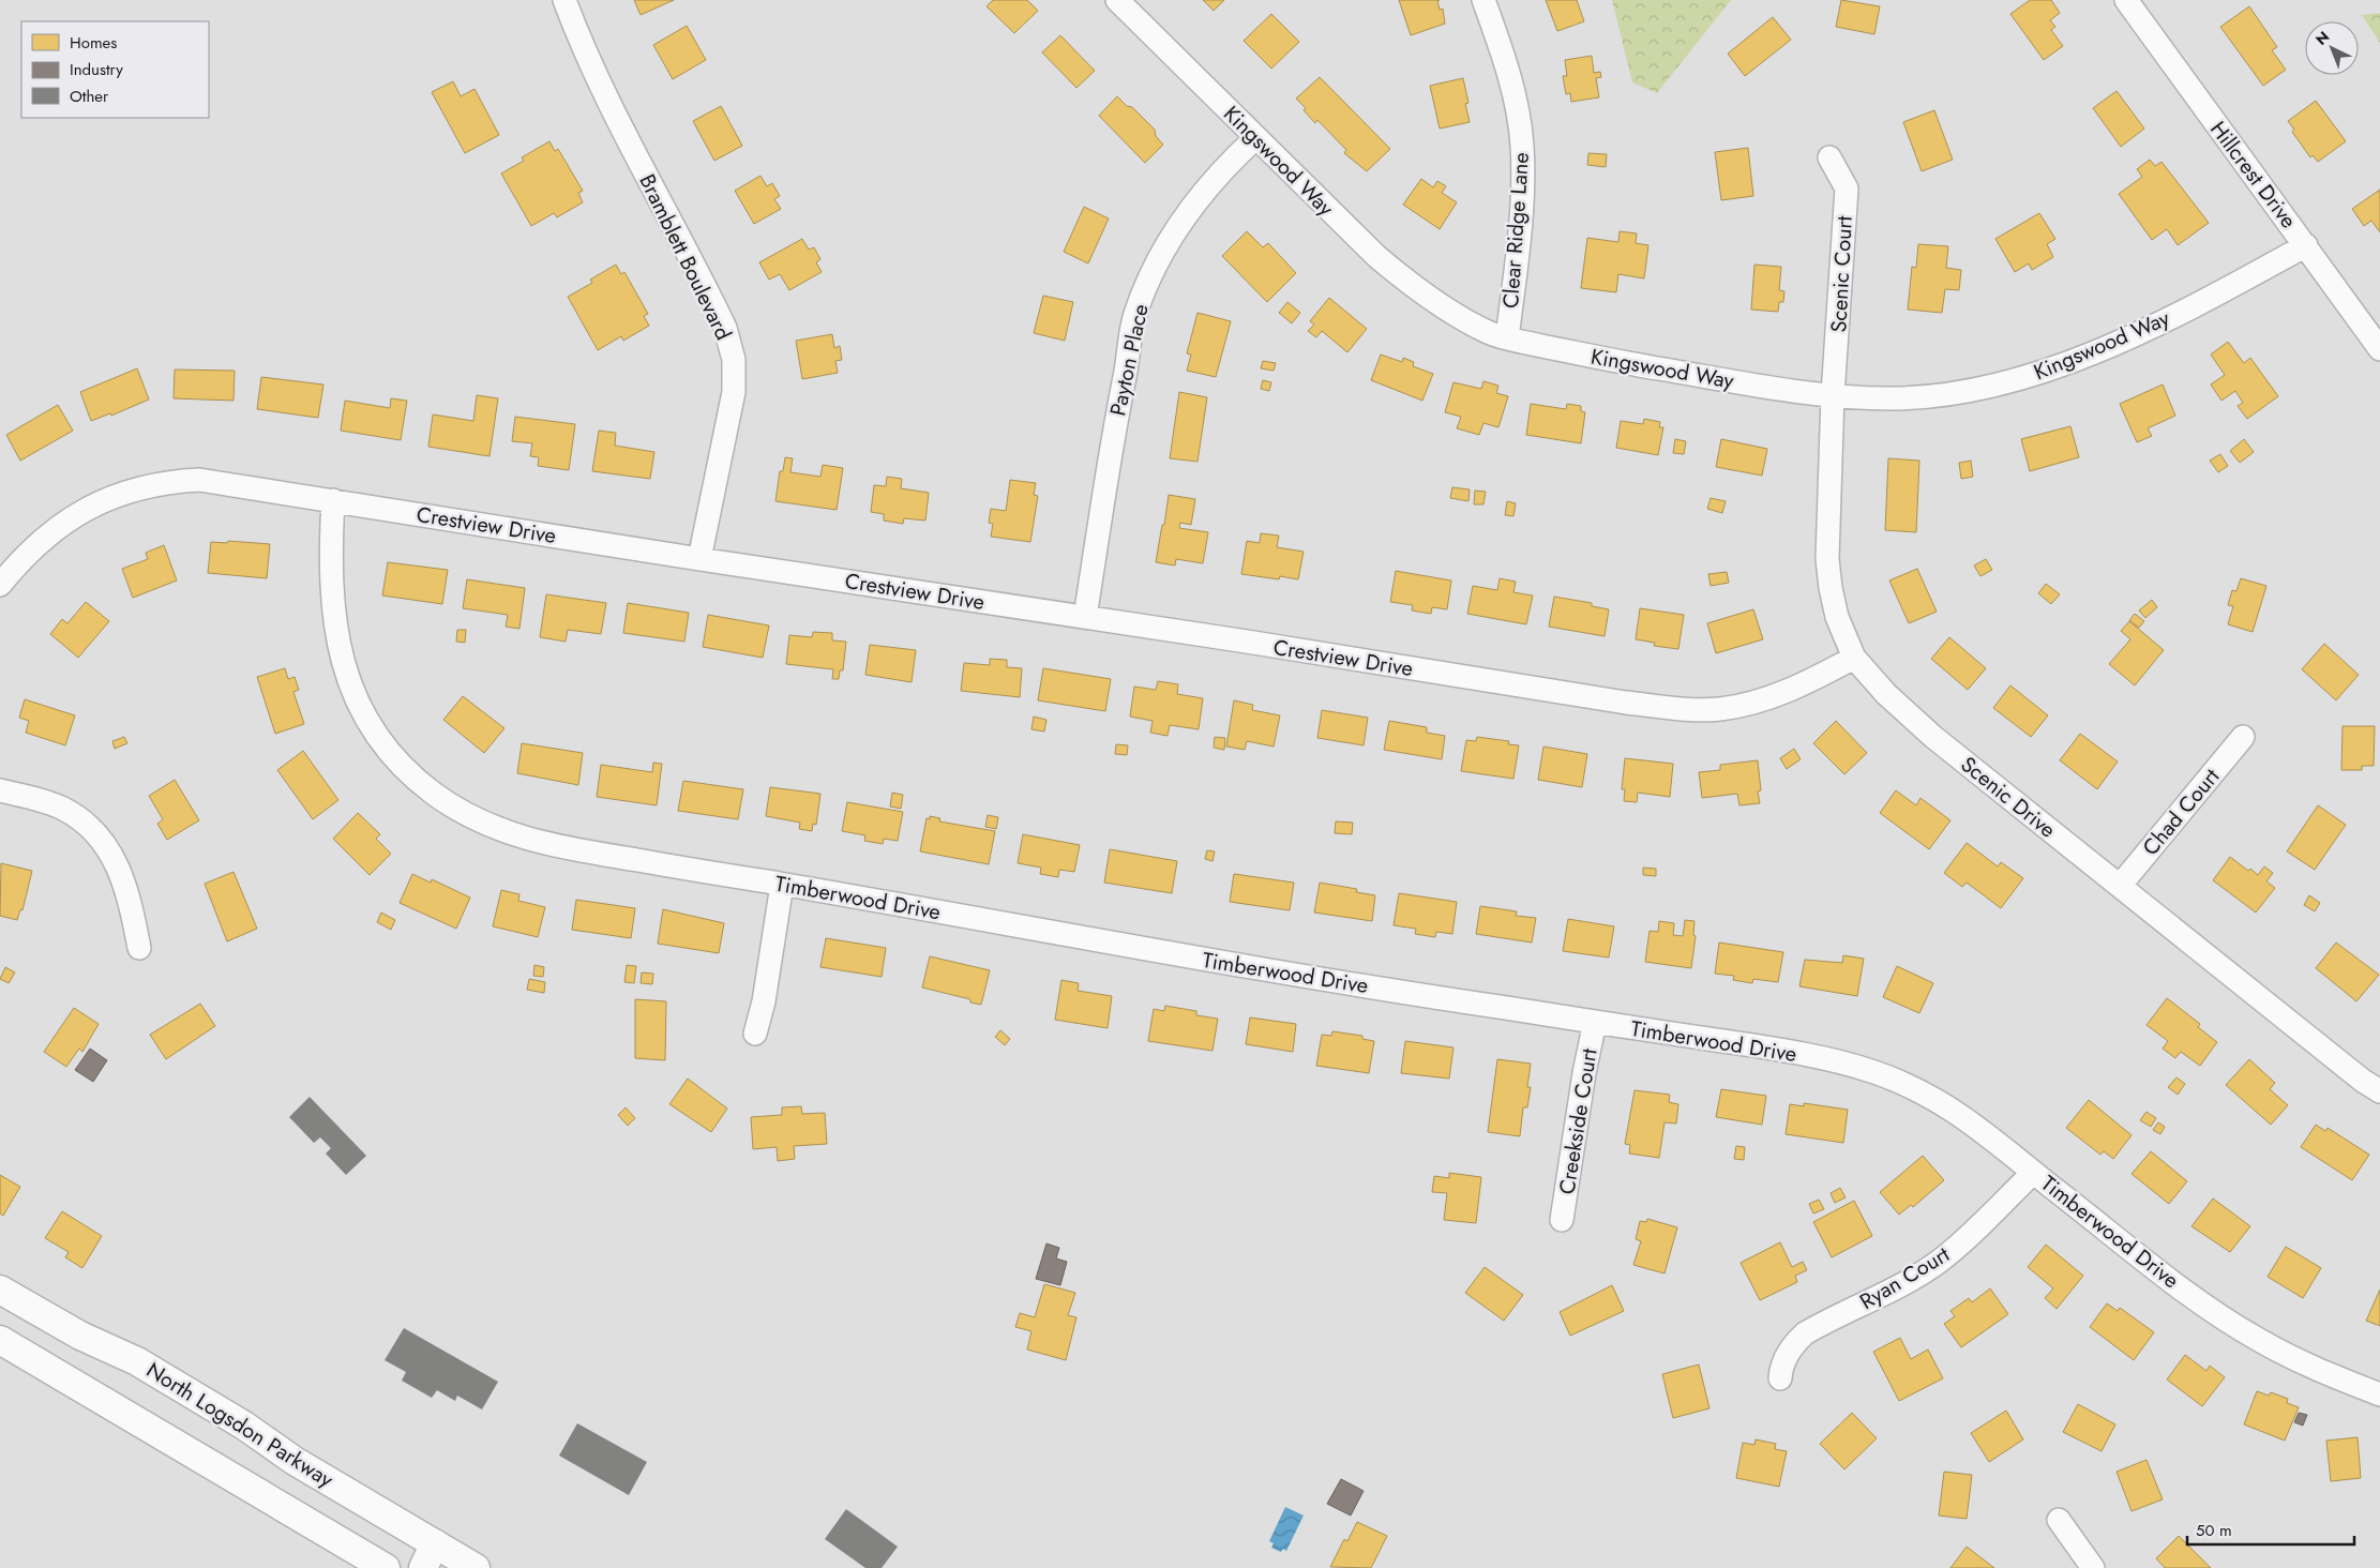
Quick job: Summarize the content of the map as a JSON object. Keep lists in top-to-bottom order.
{
  "streets": {
    "main road": ["North Logsdon Parkway"],
    "street": [
      "Kingswood Way",
      "Hillcrest Drive",
      "Clear Ridge Lane",
      "Bramblett Boulevard",
      "Scenic Court",
      "Payton Place",
      "Crestview Drive",
      "Scenic Drive",
      "Chad Court",
      "Timberwood Drive",
      "Creekside Court",
      "Ryan Court"
    ]
  },
  "crossings": [
    ["Kingswood Way", "Hillcrest Drive"],
    ["Kingswood Way", "Clear Ridge Lane"],
    ["Kingswood Way", "Scenic Court"],
    ["Kingswood Way", "Payton Place"],
    ["Kingswood Way", "Scenic Drive"],
    ["Bramblett Boulevard", "Crestview Drive"],
    ["Scenic Court", "Scenic Drive"],
    ["Payton Place", "Crestview Drive"],
    ["Crestview Drive", "Scenic Drive"],
    ["Crestview Drive", "Timberwood Drive"],
    ["Scenic Drive", "Chad Court"],
    ["Timberwood Drive", "Creekside Court"],
    ["Timberwood Drive", "Ryan Court"]
  ],
  "legend": ["Homes", "Industry", "Other"],
  "scale_bar": "50 m",
  "north": "top left"
}
